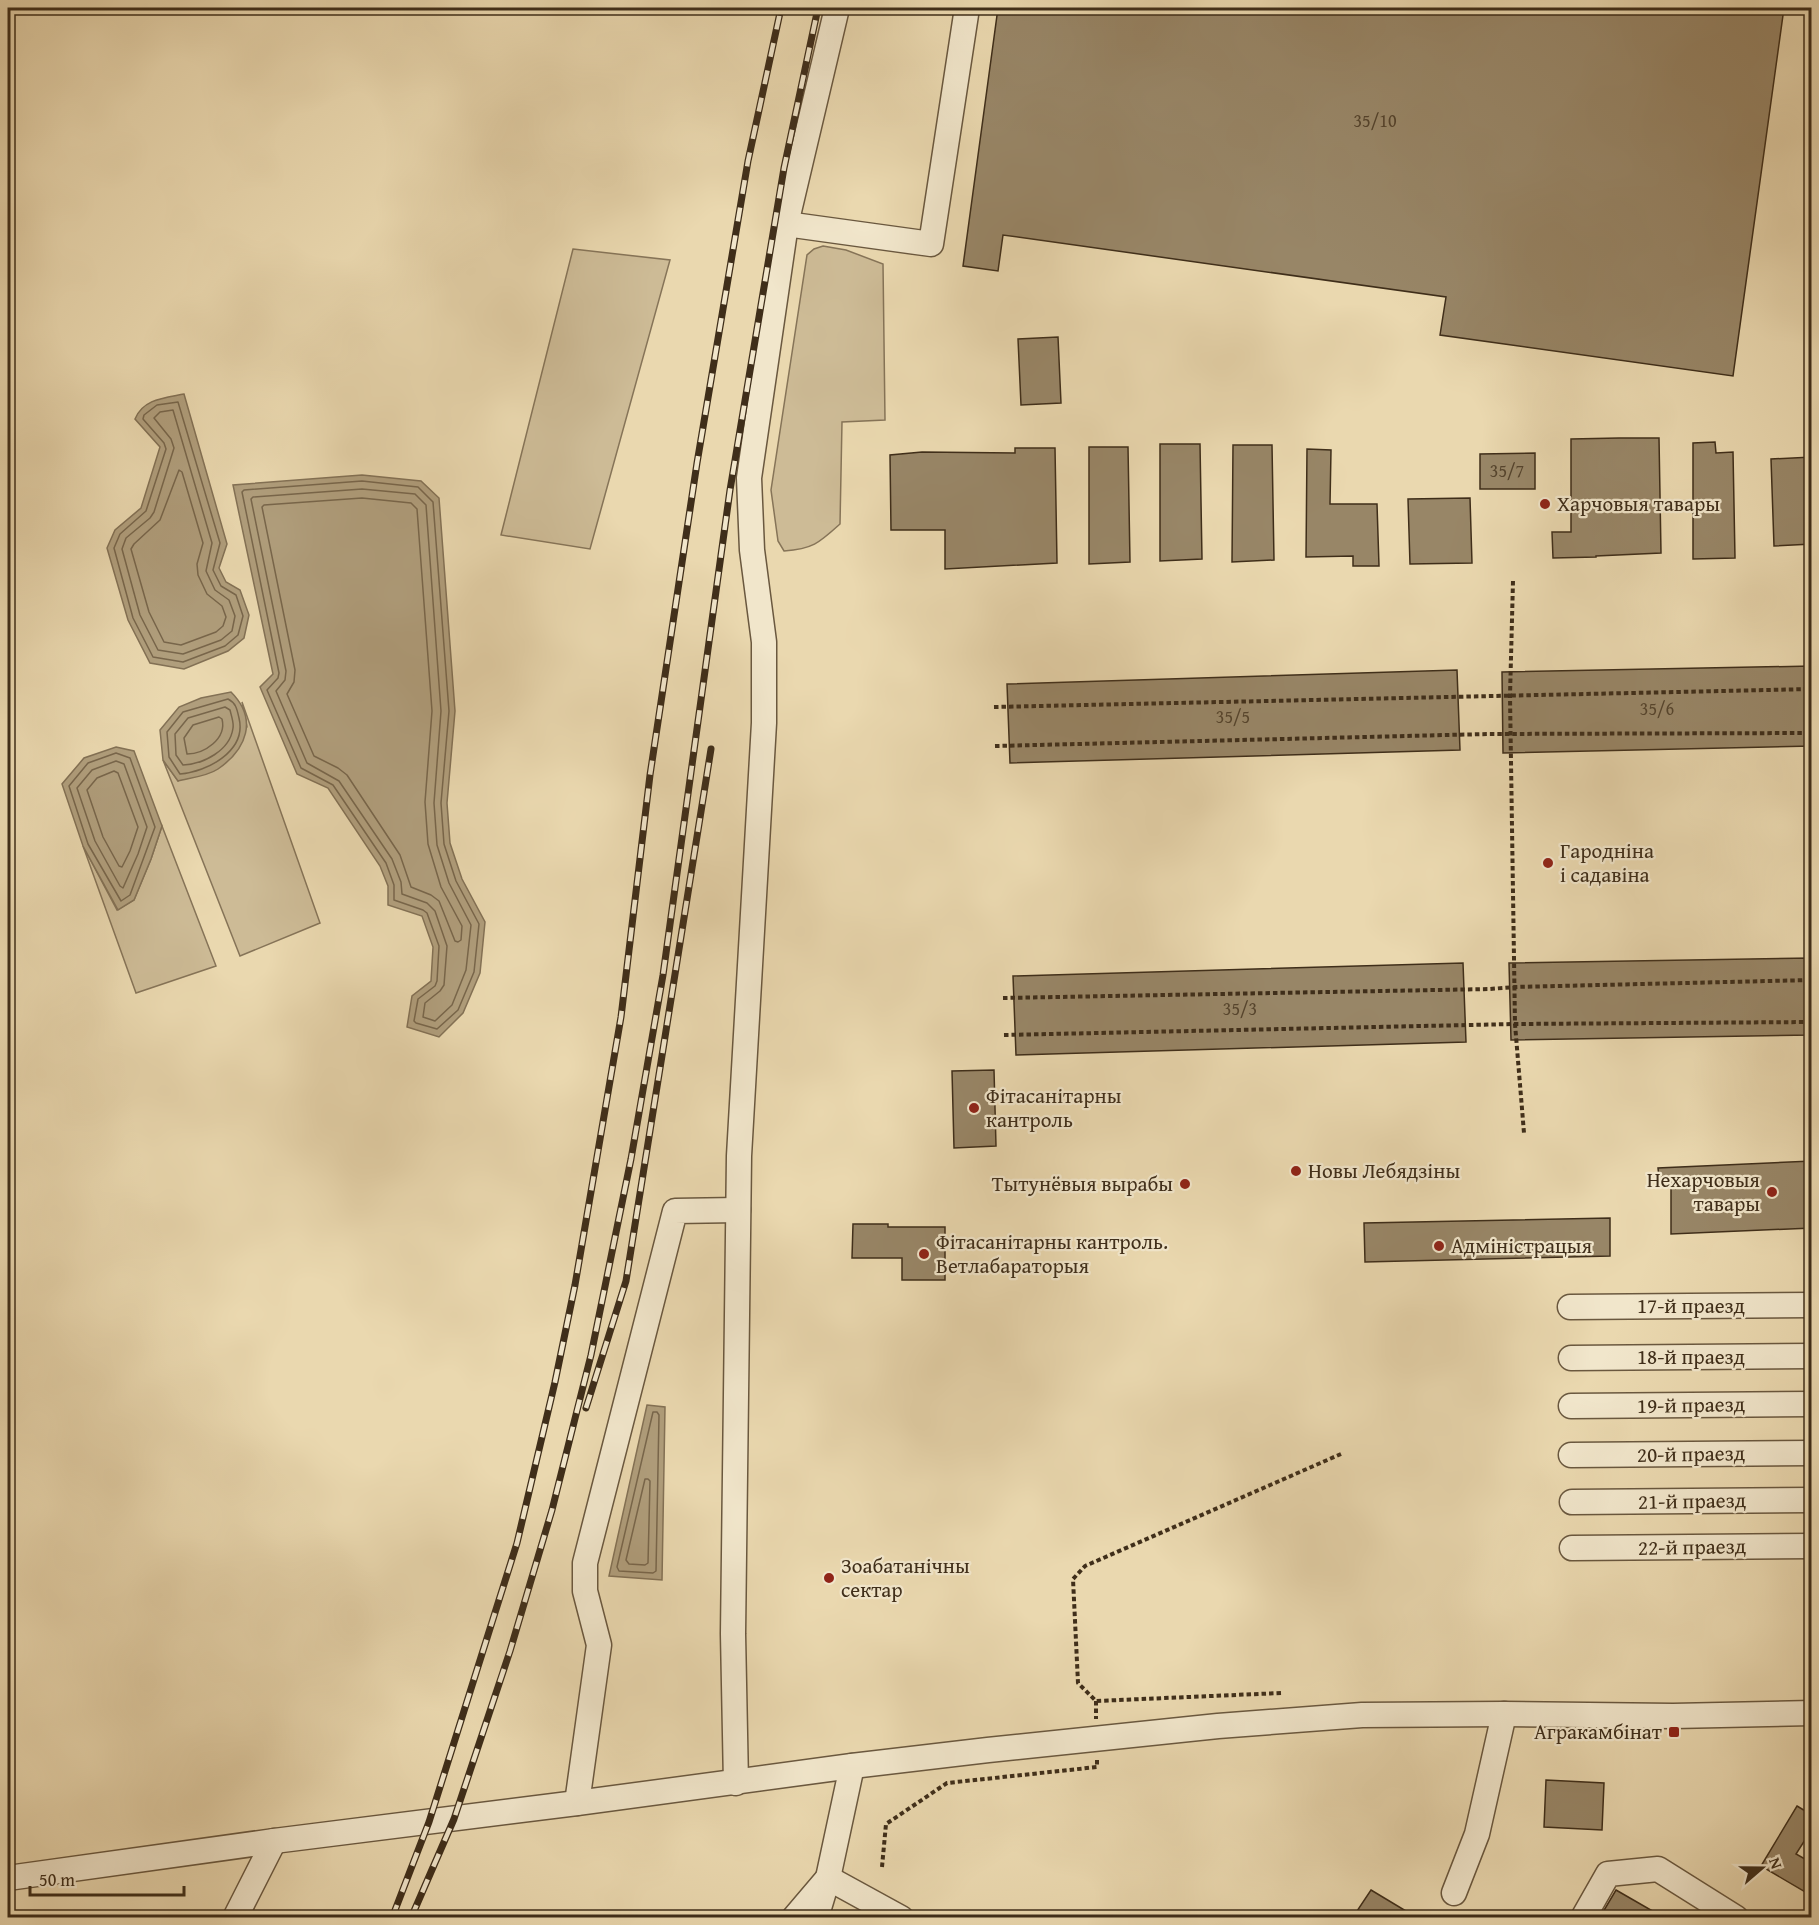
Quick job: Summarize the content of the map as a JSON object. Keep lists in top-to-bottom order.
{
  "streets": {
    "street": [
      "17-й праезд",
      "18-й праезд",
      "19-й праезд",
      "20-й праезд",
      "21-й праезд",
      "22-й праезд"
    ]
  },
  "places": {
    "other": [
      "Харчовыя тавары",
      "Гародніна і садавіна",
      "Фітасанітарны кантроль",
      "Новы Лебядзіны",
      "Тытунёвыя вырабы",
      "Нехарчовыя тавары",
      "Адміністрацыя",
      "Фітасанітарны кантроль. Ветлабараторыя",
      "Зоабатанічны сектар"
    ],
    "transit": ["Агракамбінат"]
  },
  "house_numbers": [
    "35/10",
    "35/7",
    "35/6",
    "35/5",
    "35/3"
  ],
  "scale_bar": "50 m",
  "north": "right"
}
